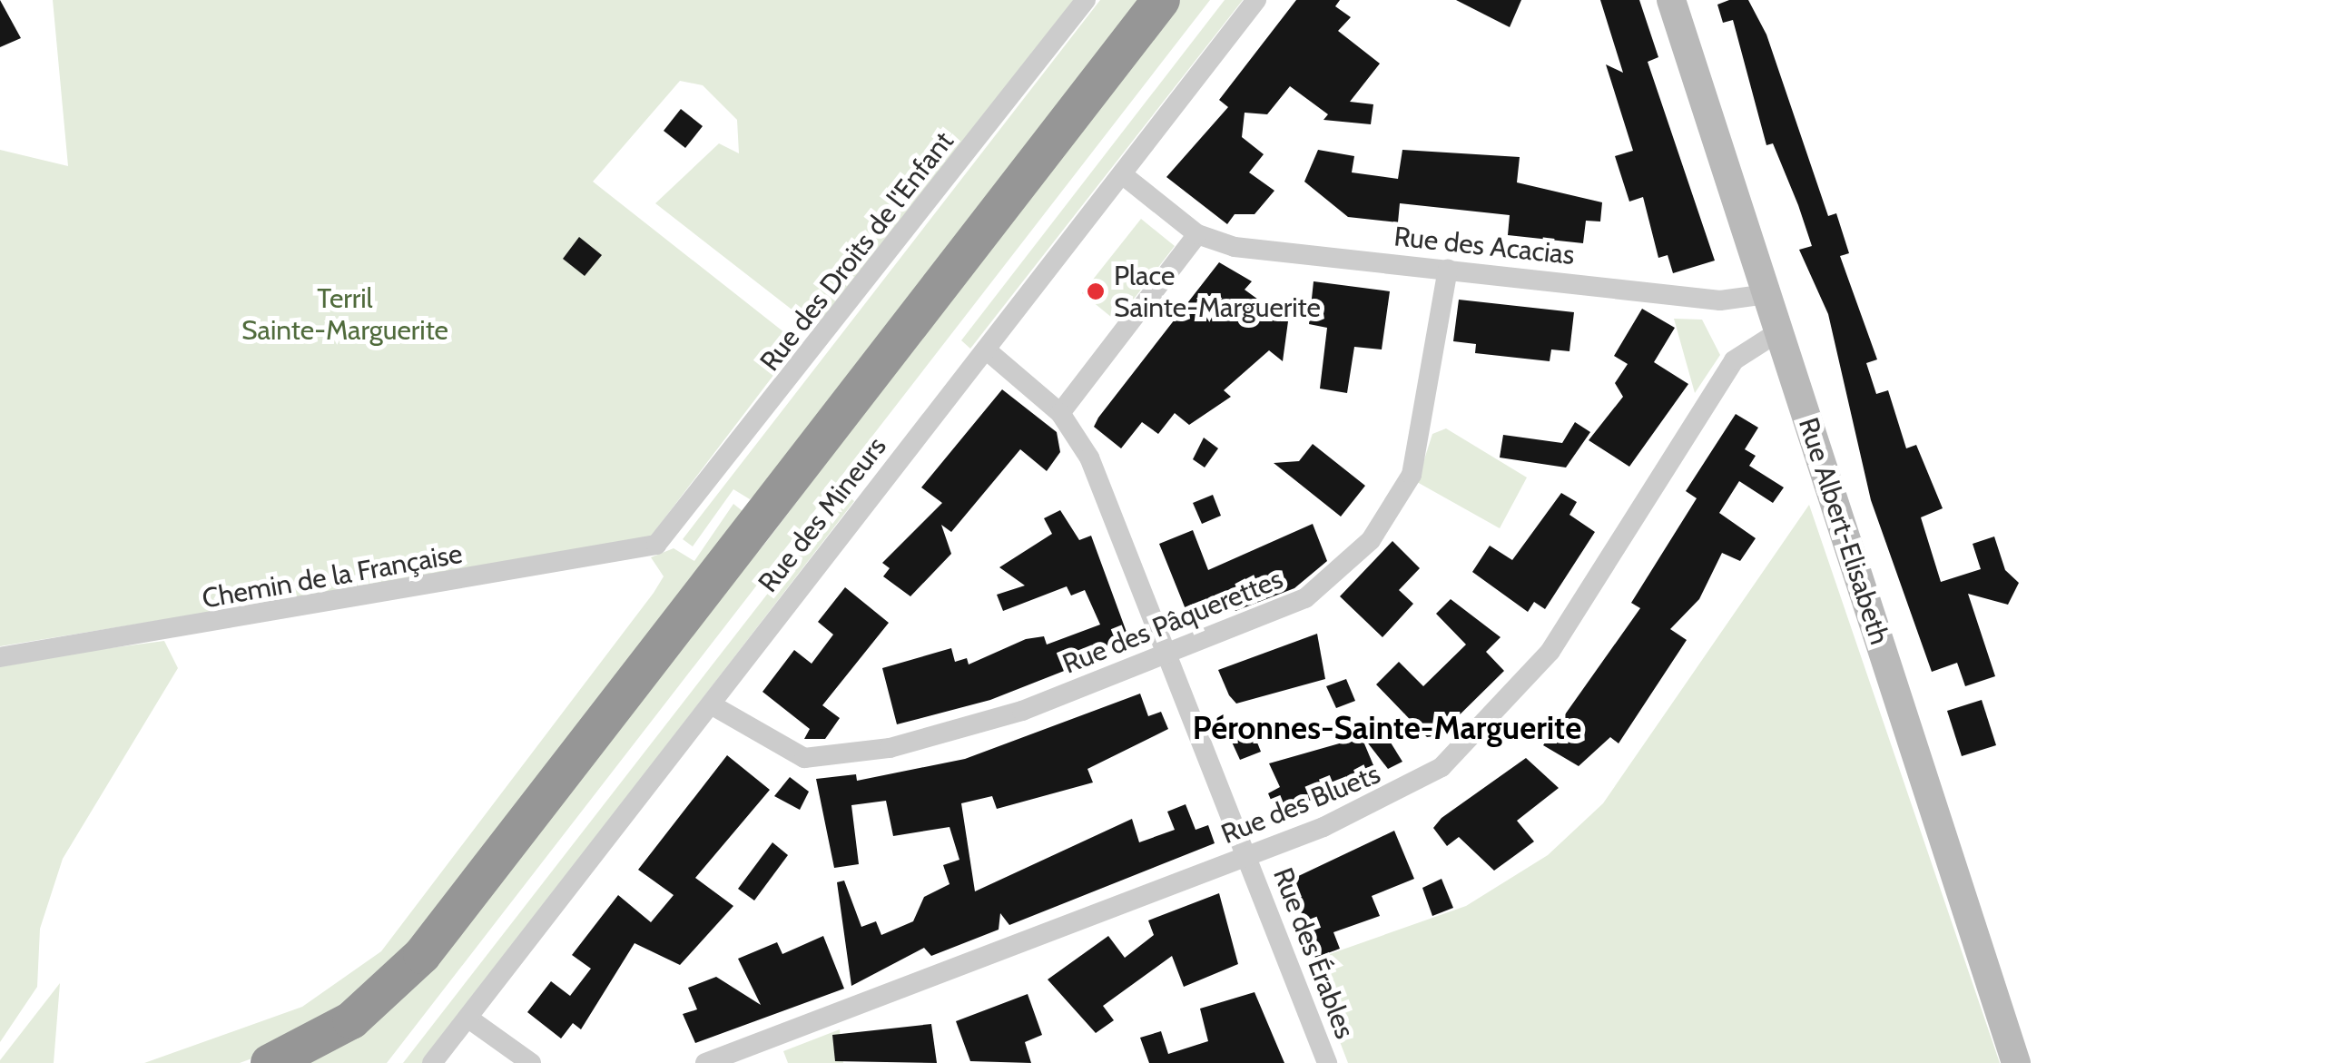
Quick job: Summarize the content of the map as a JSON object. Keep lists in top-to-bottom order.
{
  "streets": {
    "street": [
      "Rue des Acacias",
      "Rue des Droits de l'Enfant",
      "Rue des Mineurs",
      "Rue Albert-Elisabeth",
      "Chemin de la Française",
      "Rue des Pâquerettes",
      "Rue des Bluets",
      "Rue des Érables"
    ]
  },
  "crossings": [
    ["Rue des Acacias", "Rue Albert-Elisabeth"],
    ["Rue des Acacias", "Rue des Pâquerettes"],
    ["Rue des Droits de l'Enfant", "Chemin de la Française"],
    ["Rue des Mineurs", "Rue des Pâquerettes"],
    ["Rue Albert-Elisabeth", "Rue des Bluets"],
    ["Rue des Pâquerettes", "Rue des Érables"],
    ["Rue des Bluets", "Rue des Érables"]
  ],
  "districts": ["Péronnes-Sainte-Marguerite"],
  "parks": ["Terril Sainte-Marguerite"],
  "places": ["Place Sainte-Marguerite"]
}
